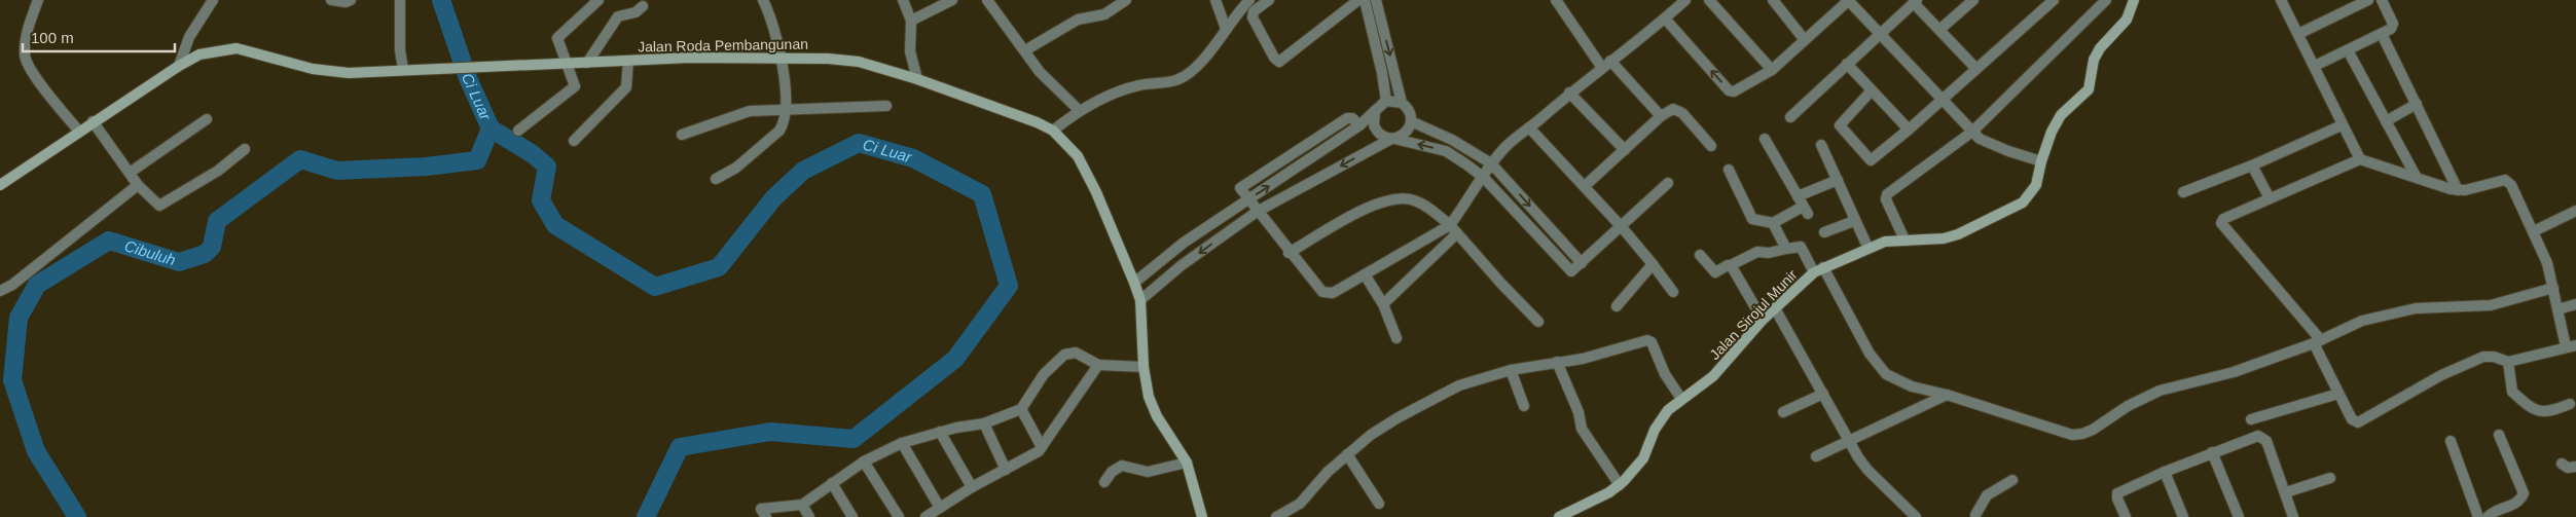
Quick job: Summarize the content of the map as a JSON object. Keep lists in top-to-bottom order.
{
  "streets": {
    "street": ["Jalan Roda Pembangunan", "Jalan Sirojul Munir"]
  },
  "water": ["Ci Luar", "Cibuluh"],
  "scale_bar": "100 m"
}
